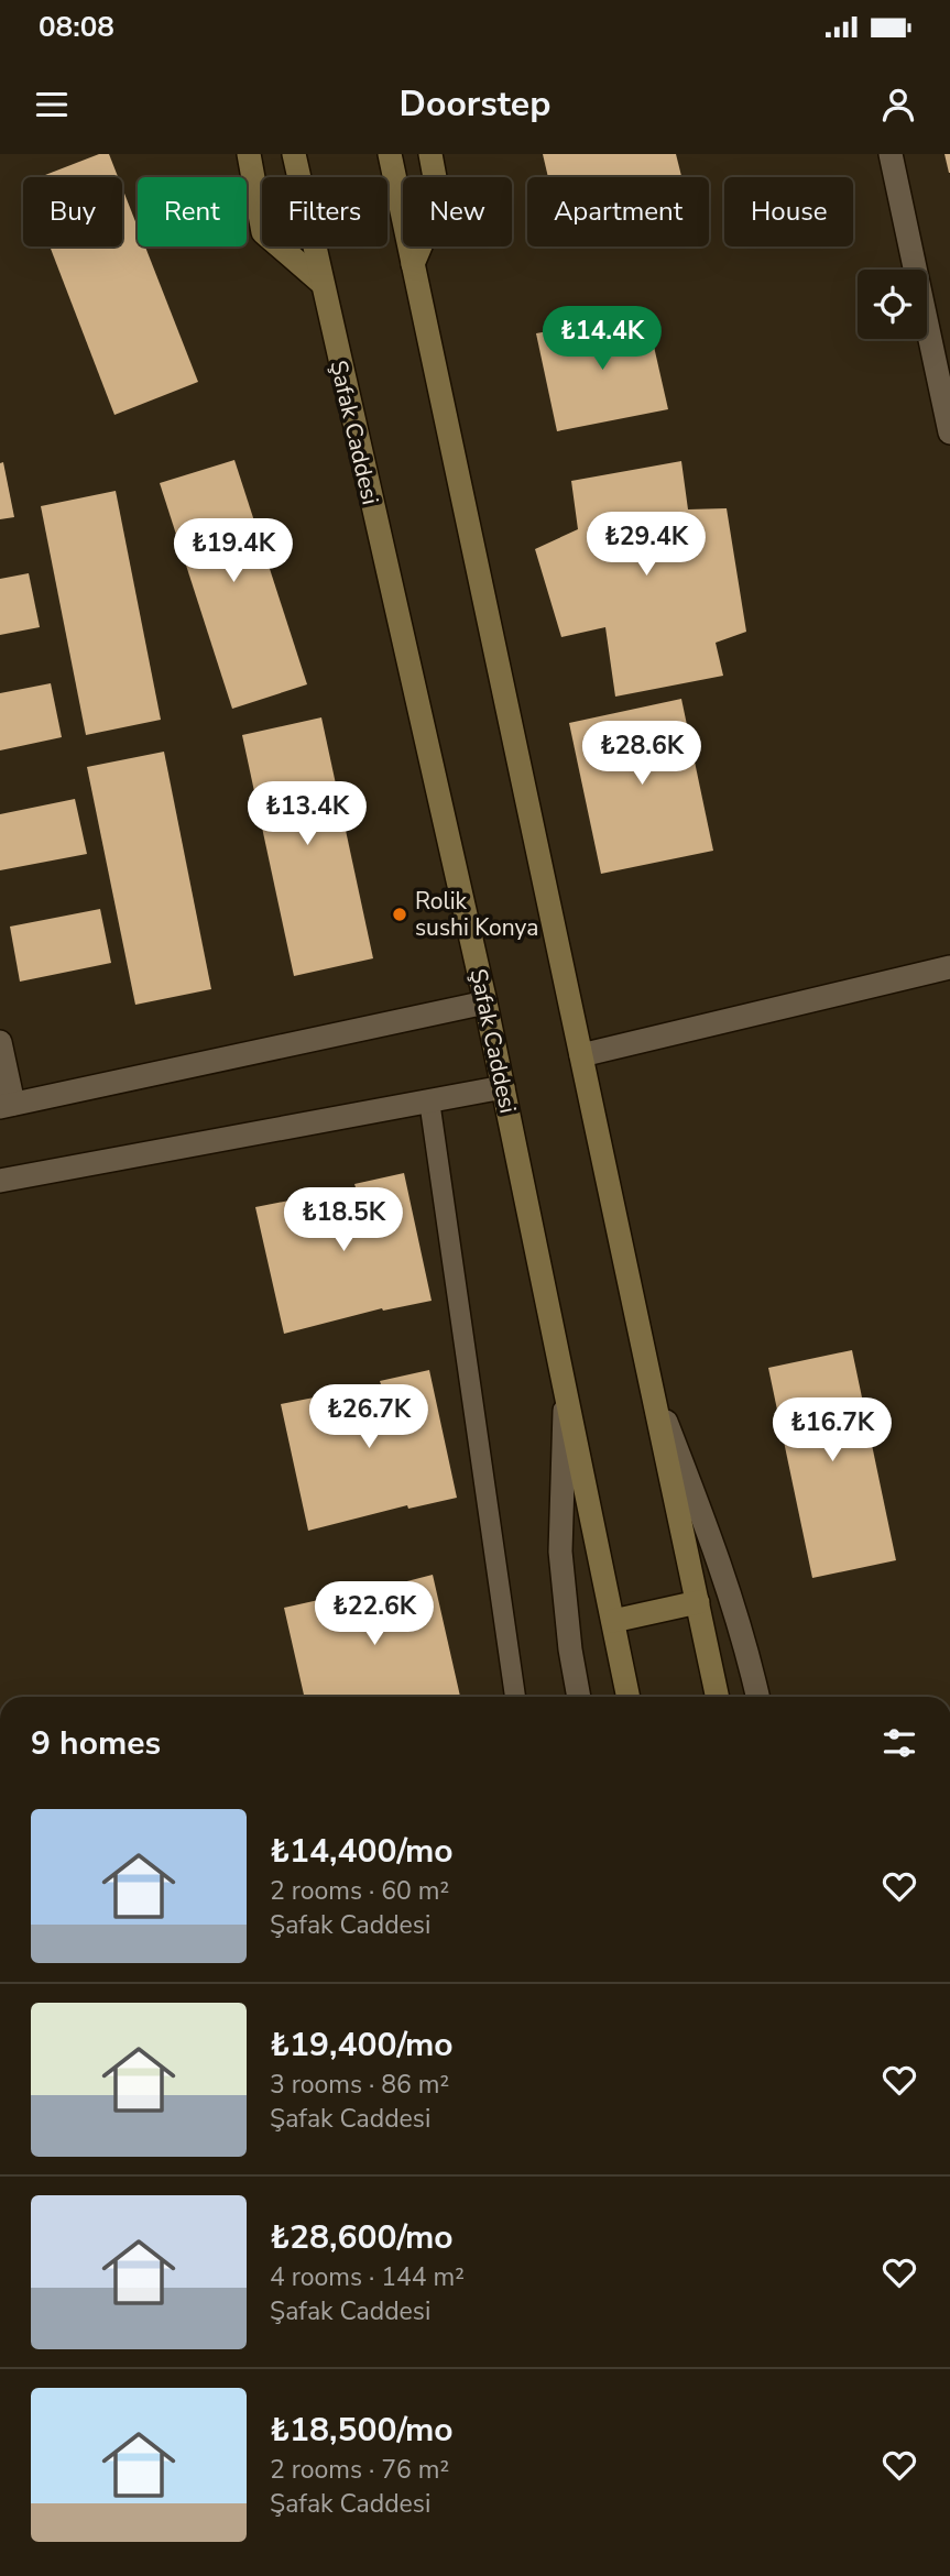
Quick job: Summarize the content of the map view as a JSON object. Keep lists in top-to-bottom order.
{
  "streets": {
    "main road": ["Şafak Caddesi"]
  },
  "places": ["Rolik sushi Konya"],
  "page": {
    "status": "08:08",
    "header": "Doorstep",
    "chip": [
      "Buy",
      "Rent",
      "Filters",
      "New",
      "Apartment",
      "House"
    ],
    "price": [
      "₺14.4K",
      "₺29.4K",
      "₺19.4K",
      "₺28.6K",
      "₺13.4K",
      "₺18.5K",
      "₺26.7K",
      "₺16.7K",
      "₺22.6K"
    ],
    "heading": "9 homes",
    "list": [
      {
        "name": "₺14,400/mo",
        "note": "2 rooms · 60 m² · Şafak Caddesi"
      },
      {
        "name": "₺19,400/mo",
        "note": "3 rooms · 86 m² · Şafak Caddesi"
      },
      {
        "name": "₺28,600/mo",
        "note": "4 rooms · 144 m² · Şafak Caddesi"
      },
      {
        "name": "₺18,500/mo",
        "note": "2 rooms · 76 m² · Şafak Caddesi"
      }
    ]
  }
}
